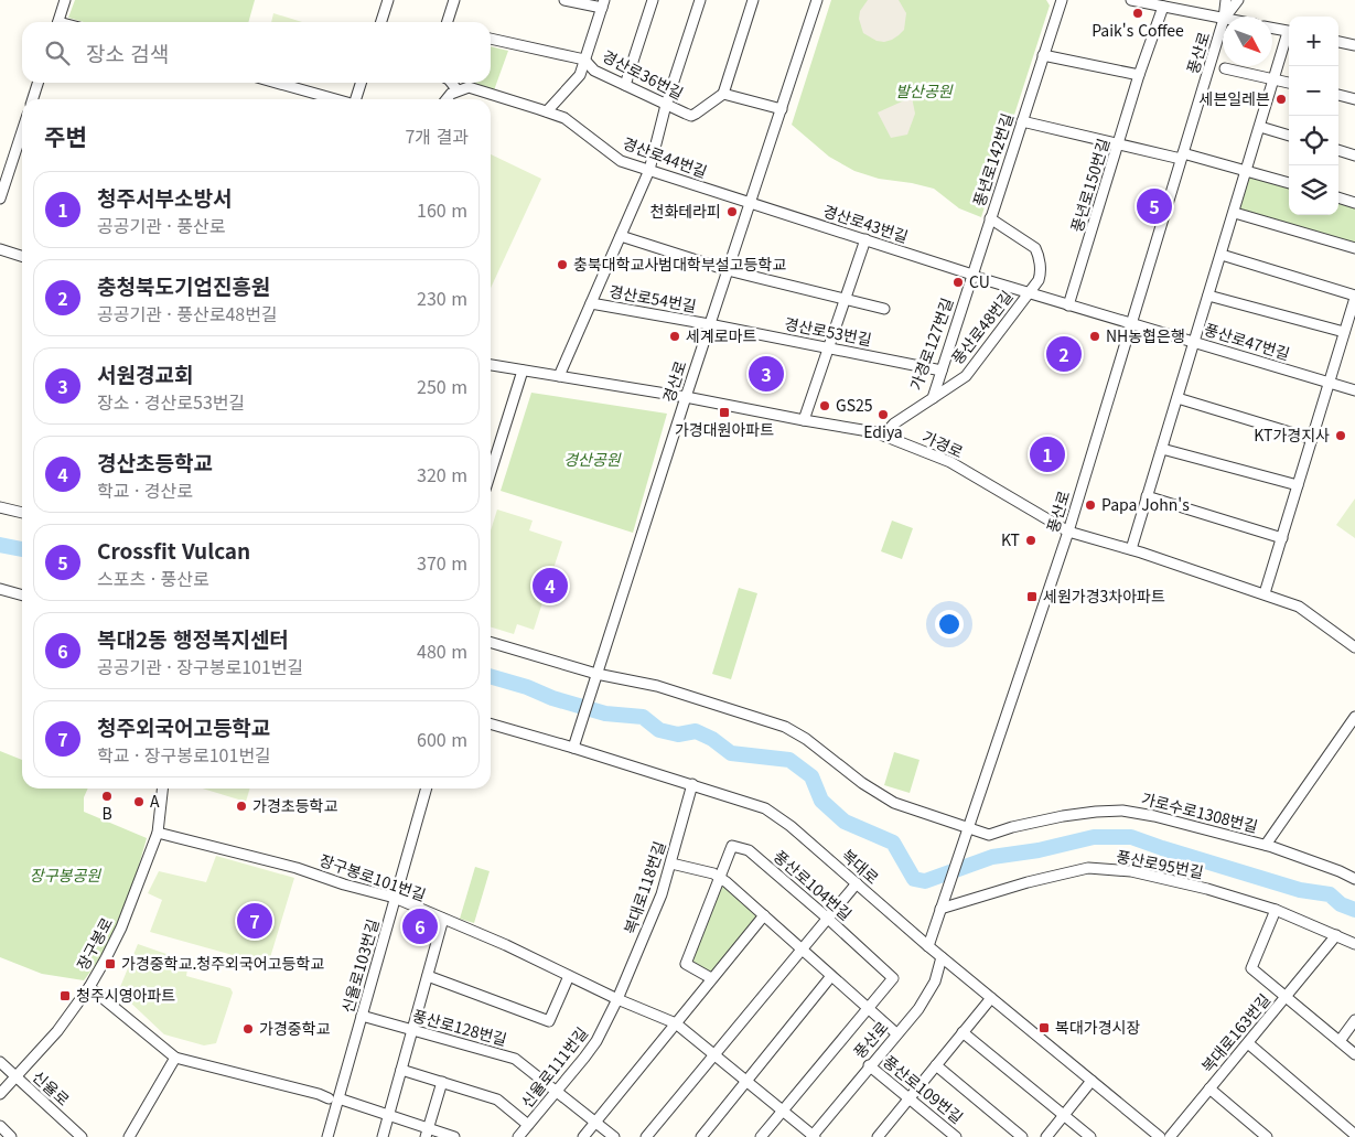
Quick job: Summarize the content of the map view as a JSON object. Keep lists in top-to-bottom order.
{
  "streets": {
    "street": [
      "풍산로",
      "경산로36번길",
      "경산로44번길",
      "풍년로142번길",
      "풍년로150번길",
      "경산로43번길",
      "경산로54번길",
      "풍산로48번길",
      "경산로53번길",
      "풍산로47번길",
      "가경로127번길",
      "경산로",
      "가경로",
      "가로수로1308번길",
      "풍산로95번길",
      "복대로",
      "장구봉로101번길",
      "풍산로104번길",
      "복대로118번길",
      "장구봉로",
      "신율로103번길",
      "풍산로128번길",
      "복대로163번길",
      "신율로111번길",
      "신율로",
      "풍산로109번길"
    ]
  },
  "crossings": [
    ["풍산로", "풍산로48번길"],
    ["풍산로", "풍산로47번길"],
    ["풍산로", "가경로"],
    ["풍산로", "가로수로1308번길"],
    ["풍산로", "풍산로95번길"],
    ["풍산로", "복대로"],
    ["풍산로", "장구봉로101번길"],
    ["풍산로", "풍산로109번길"],
    ["경산로44번길", "경산로43번길"],
    ["경산로44번길", "경산로"],
    ["풍년로142번길", "경산로43번길"],
    ["풍년로142번길", "풍산로48번길"],
    ["풍년로142번길", "가경로127번길"],
    ["풍년로150번길", "풍산로48번길"],
    ["경산로43번길", "풍산로48번길"],
    ["경산로43번길", "가경로127번길"],
    ["경산로43번길", "경산로"],
    ["경산로54번길", "경산로53번길"],
    ["경산로54번길", "경산로"],
    ["풍산로48번길", "풍산로47번길"],
    ["풍산로48번길", "가경로127번길"],
    ["경산로53번길", "가경로127번길"],
    ["경산로53번길", "경산로"],
    ["가경로127번길", "가경로"],
    ["경산로", "가경로"],
    ["경산로", "가로수로1308번길"],
    ["경산로", "복대로"],
    ["풍산로95번길", "복대로163번길"],
    ["복대로", "복대로118번길"],
    ["장구봉로101번길", "복대로118번길"],
    ["장구봉로101번길", "장구봉로"],
    ["장구봉로101번길", "신율로103번길"],
    ["장구봉로101번길", "신율로111번길"],
    ["복대로118번길", "신율로111번길"],
    ["장구봉로", "신율로"],
    ["신율로103번길", "풍산로128번길"],
    ["풍산로128번길", "신율로111번길"]
  ],
  "parks": ["발산공원", "경산공원", "장구봉공원"],
  "places": {
    "other": [
      "Paik's Coffee",
      "세븐일레븐",
      "천화테라피",
      "충북대학교사범대학부설고등학교",
      "CU",
      "세계로마트",
      "NH농협은행",
      "GS25",
      "Ediya",
      "KT가경지사",
      "Papa John's",
      "KT",
      "B",
      "A",
      "가경초등학교",
      "가경중학교"
    ],
    "transit": [
      "가경대원아파트",
      "세원가경3차아파트",
      "가경중학교.청주외국어고등학교",
      "청주시영아파트",
      "복대가경시장"
    ]
  },
  "north": "bottom right",
  "page": {
    "map_buttons": ["+", "−"],
    "search": "장소 검색",
    "heading": ["주변", "7개 결과"],
    "list": [
      {
        "mark": "1",
        "name": "청주서부소방서",
        "note": "공공기관 · 풍산로",
        "value": "160 m"
      },
      {
        "mark": "2",
        "name": "충청북도기업진흥원",
        "note": "공공기관 · 풍산로48번길",
        "value": "230 m"
      },
      {
        "mark": "3",
        "name": "서원경교회",
        "note": "장소 · 경산로53번길",
        "value": "250 m"
      },
      {
        "mark": "4",
        "name": "경산초등학교",
        "note": "학교 · 경산로",
        "value": "320 m"
      },
      {
        "mark": "5",
        "name": "Crossfit Vulcan",
        "note": "스포츠 · 풍산로",
        "value": "370 m"
      },
      {
        "mark": "6",
        "name": "복대2동 행정복지센터",
        "note": "공공기관 · 장구봉로101번길",
        "value": "480 m"
      },
      {
        "mark": "7",
        "name": "청주외국어고등학교",
        "note": "학교 · 장구봉로101번길",
        "value": "600 m"
      }
    ],
    "pins": [
      "5",
      "2",
      "3",
      "1",
      "4",
      "7",
      "6"
    ]
  }
}
